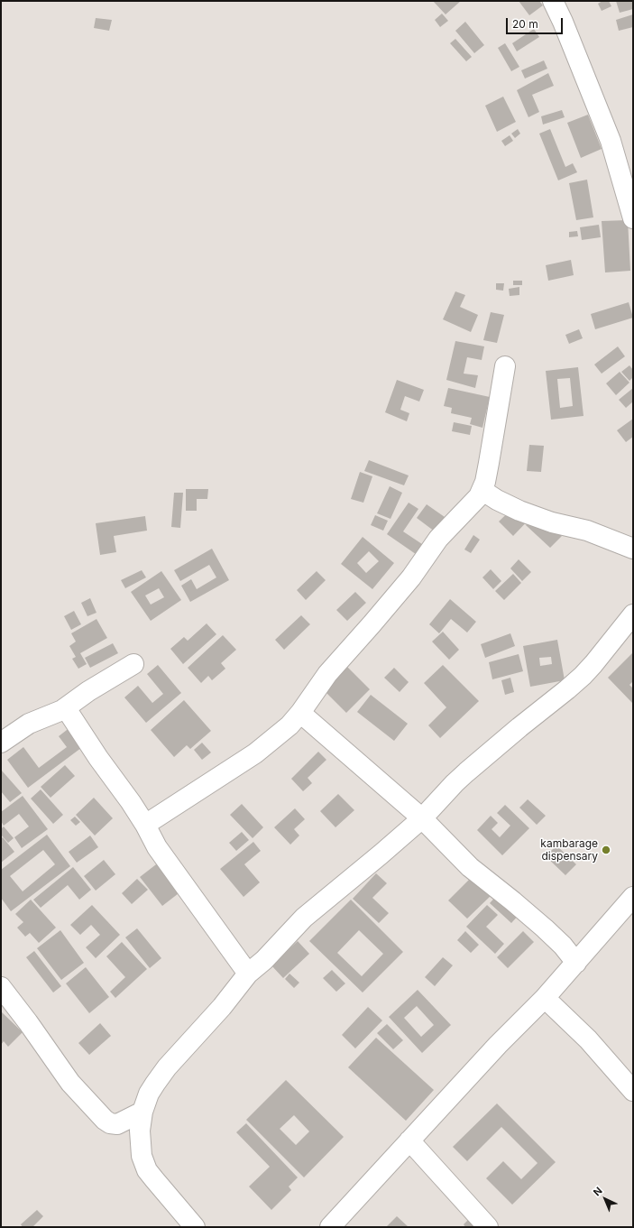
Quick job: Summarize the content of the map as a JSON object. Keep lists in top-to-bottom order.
{
  "places": ["kambarage dispensary"],
  "scale_bar": "20 m",
  "north": "top left"
}
